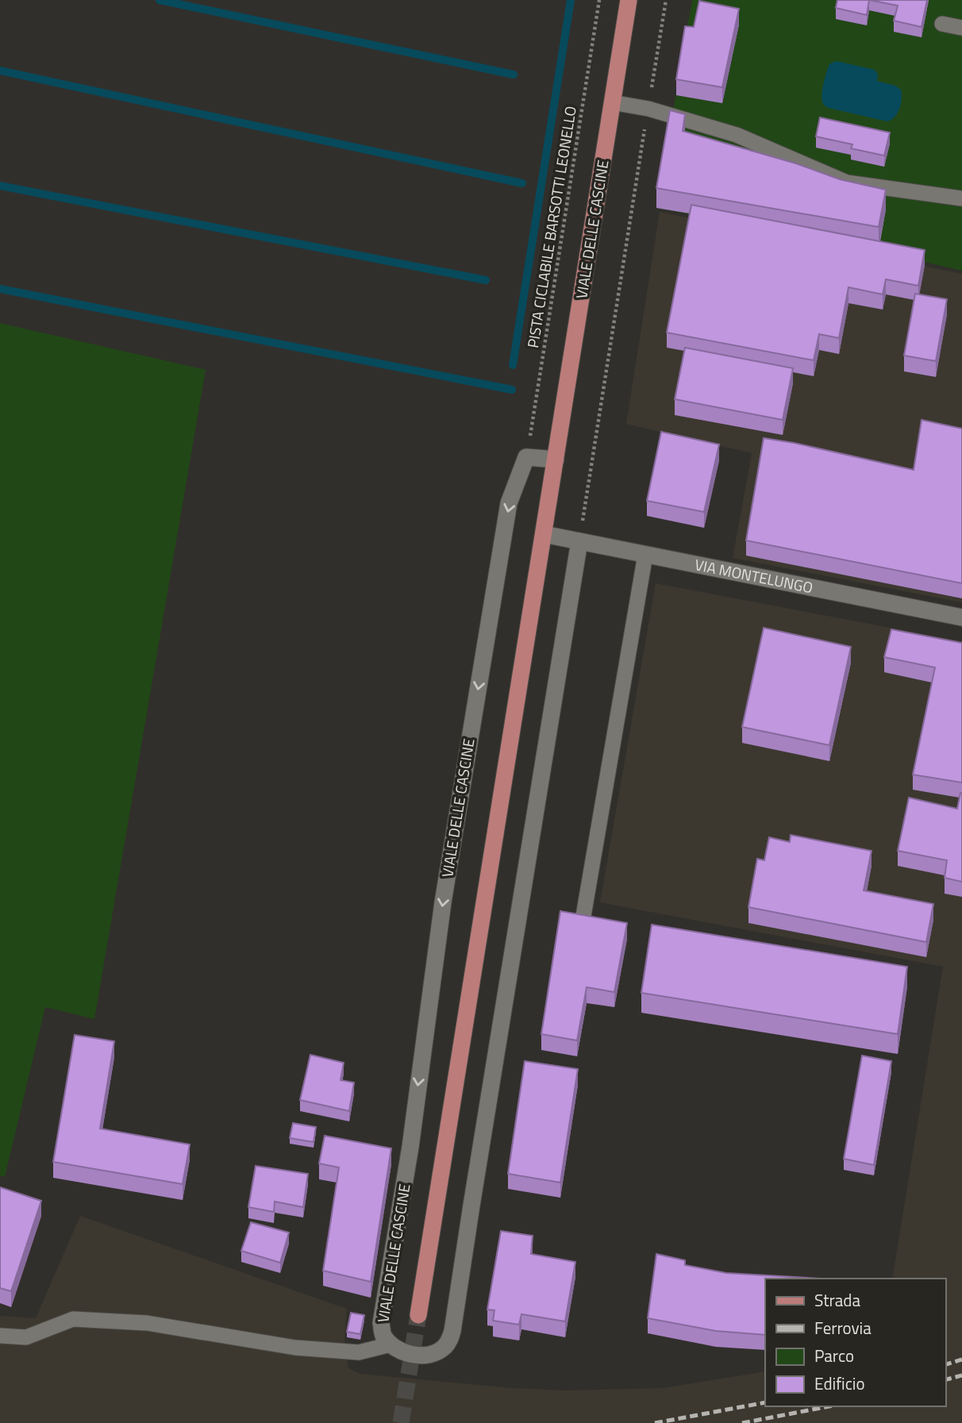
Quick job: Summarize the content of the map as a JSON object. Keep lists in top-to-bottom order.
{
  "streets": {
    "main road": ["VIALE DELLE CASCINE"],
    "street": ["VIA MONTELUNGO"],
    "path": ["PISTA CICLABILE BARSOTTI LEONELLO"]
  },
  "crossings": [
    ["PISTA CICLABILE BARSOTTI LEONELLO", "VIALE DELLE CASCINE"],
    ["VIALE DELLE CASCINE", "VIA MONTELUNGO"]
  ],
  "legend": [
    "Strada",
    "Ferrovia",
    "Parco",
    "Edificio"
  ]
}
